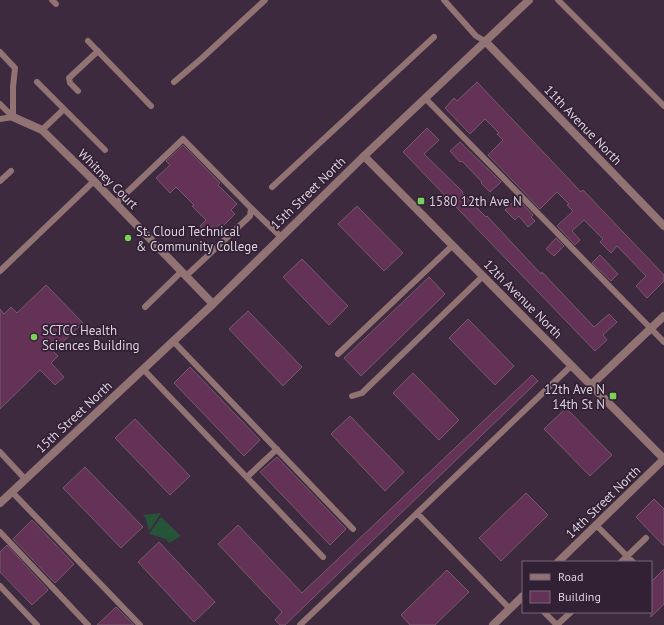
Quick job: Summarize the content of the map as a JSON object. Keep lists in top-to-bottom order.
{
  "streets": {
    "street": [
      "11th Avenue North",
      "Whitney Court",
      "15th Street North",
      "12th Avenue North",
      "14th Street North"
    ]
  },
  "crossings": [
    ["11th Avenue North", "15th Street North"],
    ["Whitney Court", "15th Street North"],
    ["15th Street North", "12th Avenue North"],
    ["12th Avenue North", "14th Street North"]
  ],
  "places": {
    "transit": ["1580 12th Ave N", "12th Ave N 14th St N"],
    "other": ["St. Cloud Technical & Community College", "SCTCC Health Sciences Building"]
  },
  "legend": ["Road", "Building"]
}
